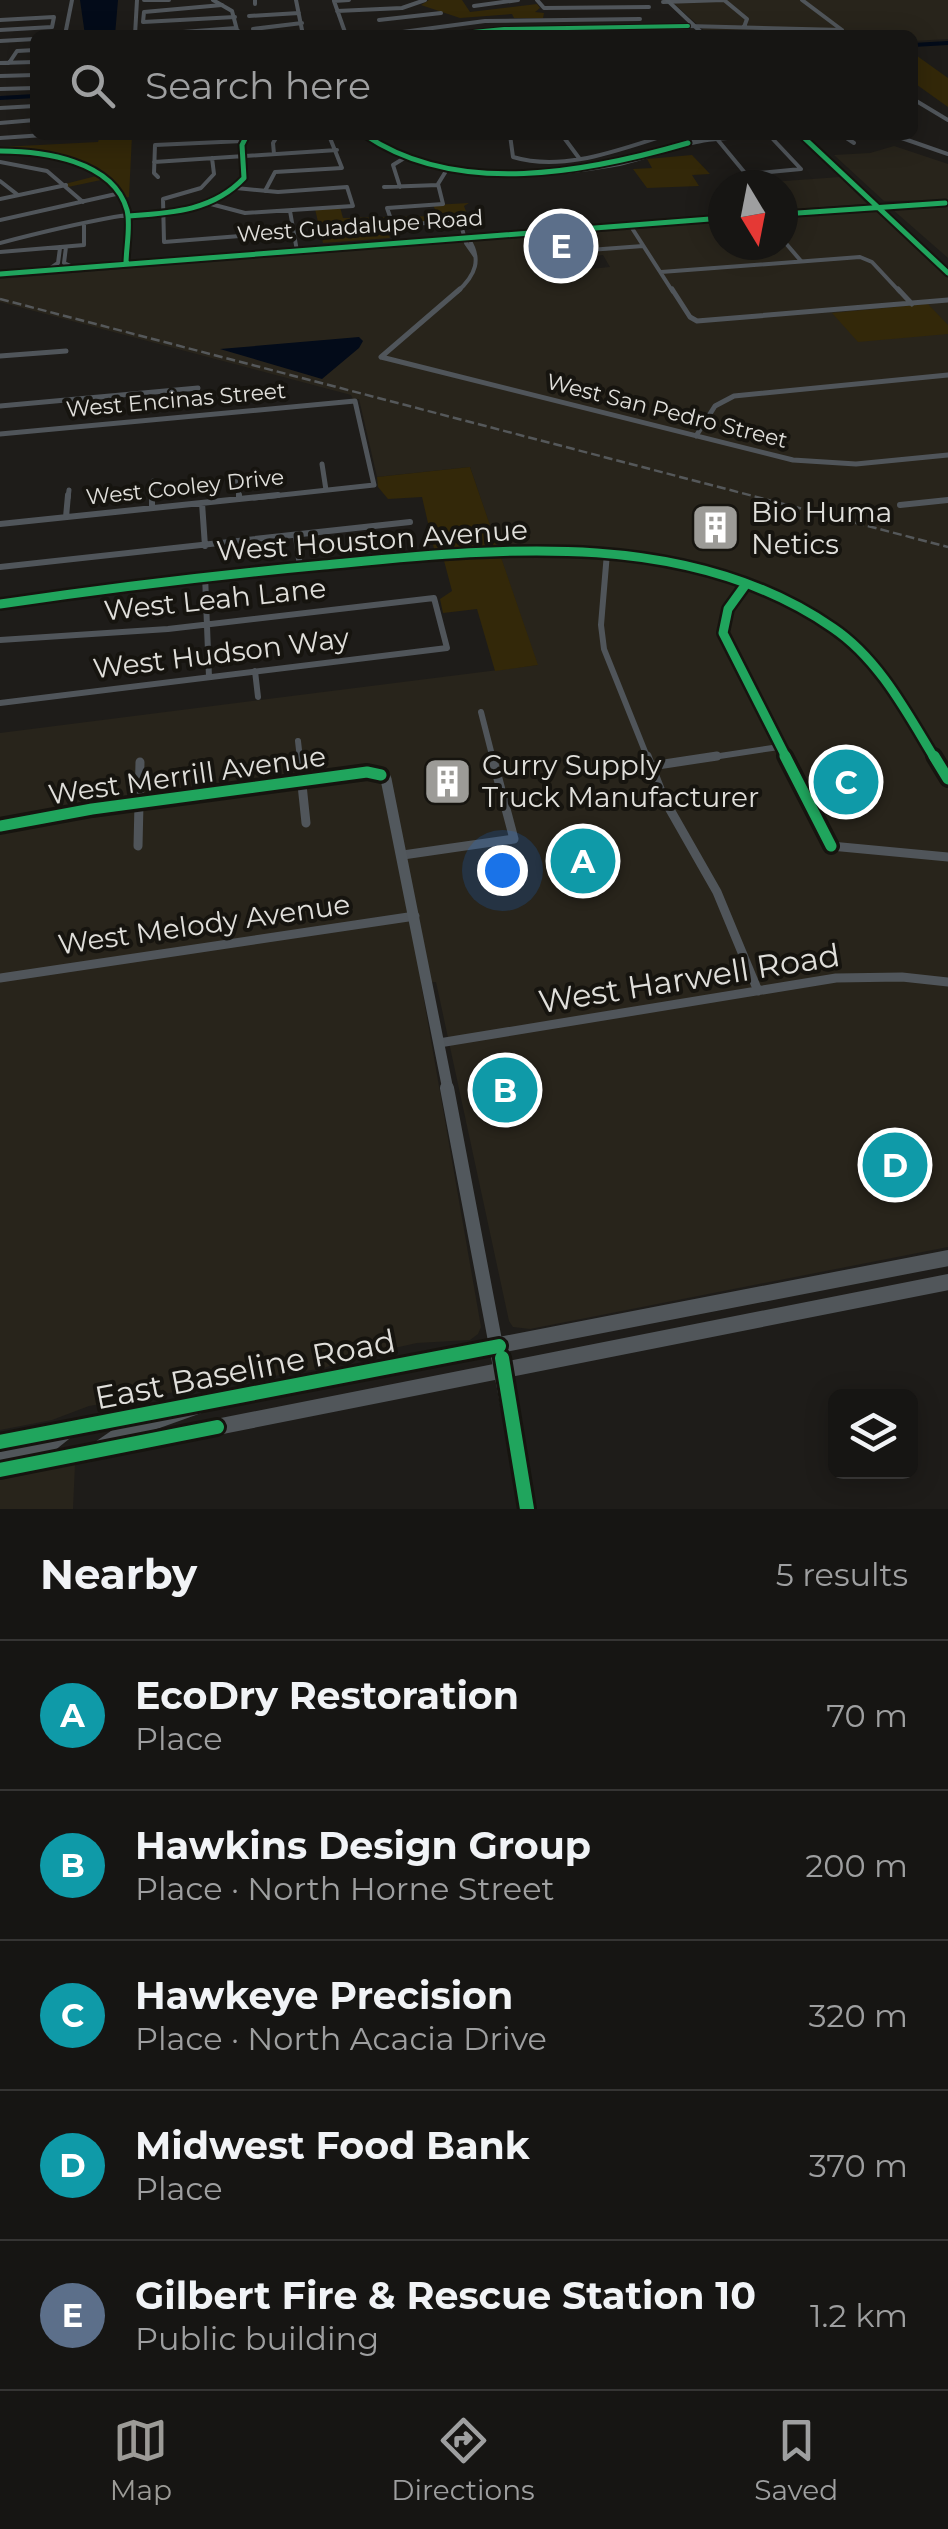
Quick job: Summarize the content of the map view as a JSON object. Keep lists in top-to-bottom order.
{
  "streets": {
    "main road": ["East Baseline Road"],
    "street": [
      "West Guadalupe Road",
      "West Encinas Street",
      "West San Pedro Street",
      "West Cooley Drive",
      "West Houston Avenue",
      "West Leah Lane",
      "West Hudson Way",
      "West Merrill Avenue",
      "West Melody Avenue",
      "West Harwell Road"
    ]
  },
  "crossings": [
    ["West Guadalupe Road", "West San Pedro Street"],
    ["West Encinas Street", "West Cooley Drive"],
    ["West Leah Lane", "West Hudson Way"]
  ],
  "places": {
    "building": ["Bio Huma Netics", "Curry Supply Truck Manufacturer"]
  },
  "north": "bottom",
  "page": {
    "search": "Search here",
    "pins": [
      "E",
      "C",
      "A",
      "B",
      "D"
    ],
    "heading": ["Nearby", "5 results"],
    "list": [
      {
        "mark": "A",
        "name": "EcoDry Restoration",
        "note": "Place",
        "value": "70 m"
      },
      {
        "mark": "B",
        "name": "Hawkins Design Group",
        "note": "Place · North Horne Street",
        "value": "200 m"
      },
      {
        "mark": "C",
        "name": "Hawkeye Precision",
        "note": "Place · North Acacia Drive",
        "value": "320 m"
      },
      {
        "mark": "D",
        "name": "Midwest Food Bank",
        "note": "Place",
        "value": "370 m"
      },
      {
        "mark": "E",
        "name": "Gilbert Fire & Rescue Station 10",
        "note": "Public building",
        "value": "1.2 km"
      }
    ],
    "nav": ["Map", "Directions", "Saved"]
  }
}
